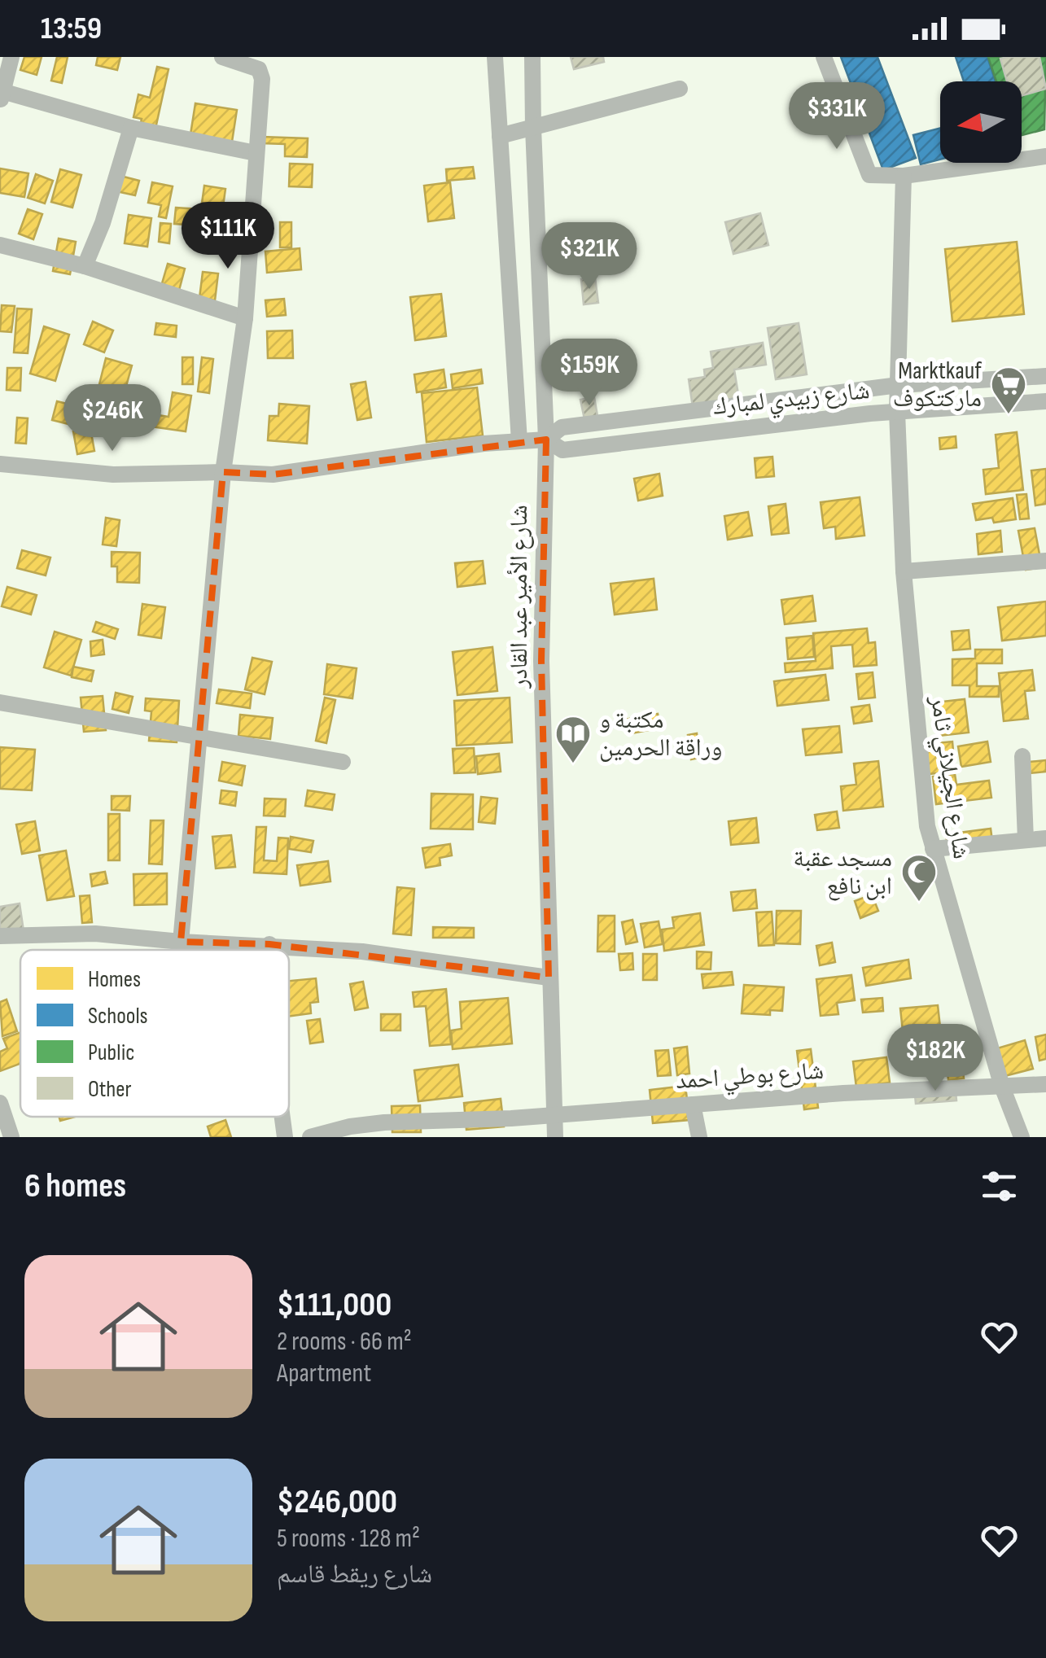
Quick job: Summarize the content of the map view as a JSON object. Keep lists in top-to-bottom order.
{
  "streets": {
    "street": [
      "شارع زبيدي لمبارك",
      "شارع الأمير عبد القادر",
      "شارع الجيلاني ثامر",
      "شارع بوطي احمد"
    ]
  },
  "crossings": [
    ["شارع زبيدي لمبارك", "شارع الأمير عبد القادر"],
    ["شارع زبيدي لمبارك", "شارع الجيلاني ثامر"],
    ["شارع الأمير عبد القادر", "شارع بوطي احمد"],
    ["شارع الجيلاني ثامر", "شارع بوطي احمد"]
  ],
  "places": {
    "supermarket": ["Marktkauf ماركتكوف"],
    "library": ["مكتبة و وراقة الحرمين"],
    "mosque": ["مسجد عقبة ابن نافع"]
  },
  "legend": [
    "Homes",
    "Schools",
    "Public",
    "Other"
  ],
  "north": "left",
  "page": {
    "status": "13:59",
    "price": [
      "$331K",
      "$111K",
      "$321K",
      "$159K",
      "$246K",
      "$182K"
    ],
    "heading": "6 homes",
    "list": [
      {
        "name": "$111,000",
        "note": "2 rooms · 66 m² · Apartment"
      },
      {
        "name": "$246,000",
        "note": "5 rooms · 128 m² · شارع ريقط قاسم"
      }
    ]
  }
}
